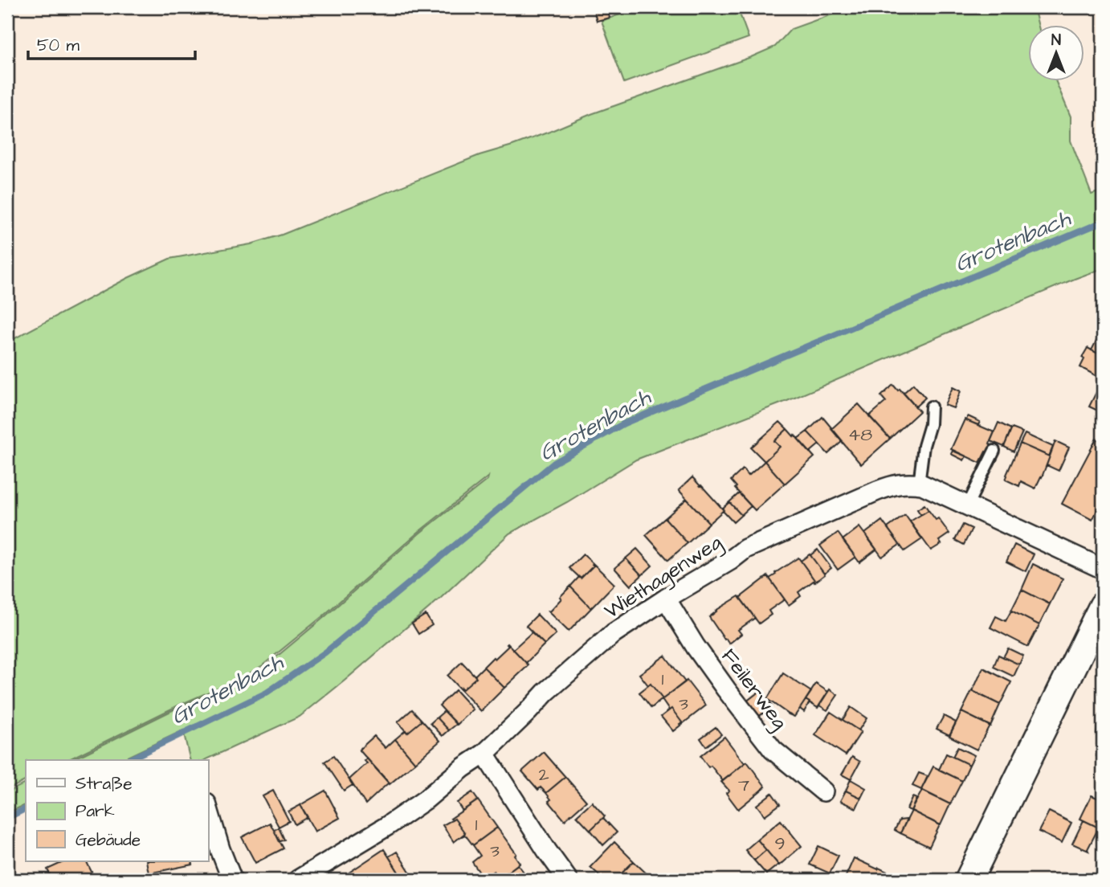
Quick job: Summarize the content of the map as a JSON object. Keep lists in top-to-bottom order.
{
  "streets": {
    "street": ["Wiethagenweg", "Feilerweg"]
  },
  "crossings": [
    ["Wiethagenweg", "Feilerweg"]
  ],
  "water": ["Grotenbach"],
  "house_numbers": [
    "48",
    "1",
    "3",
    "2",
    "7",
    "1",
    "9",
    "3"
  ],
  "legend": ["Straße", "Park", "Gebäude"],
  "scale_bar": "50 m",
  "north": "top"
}
